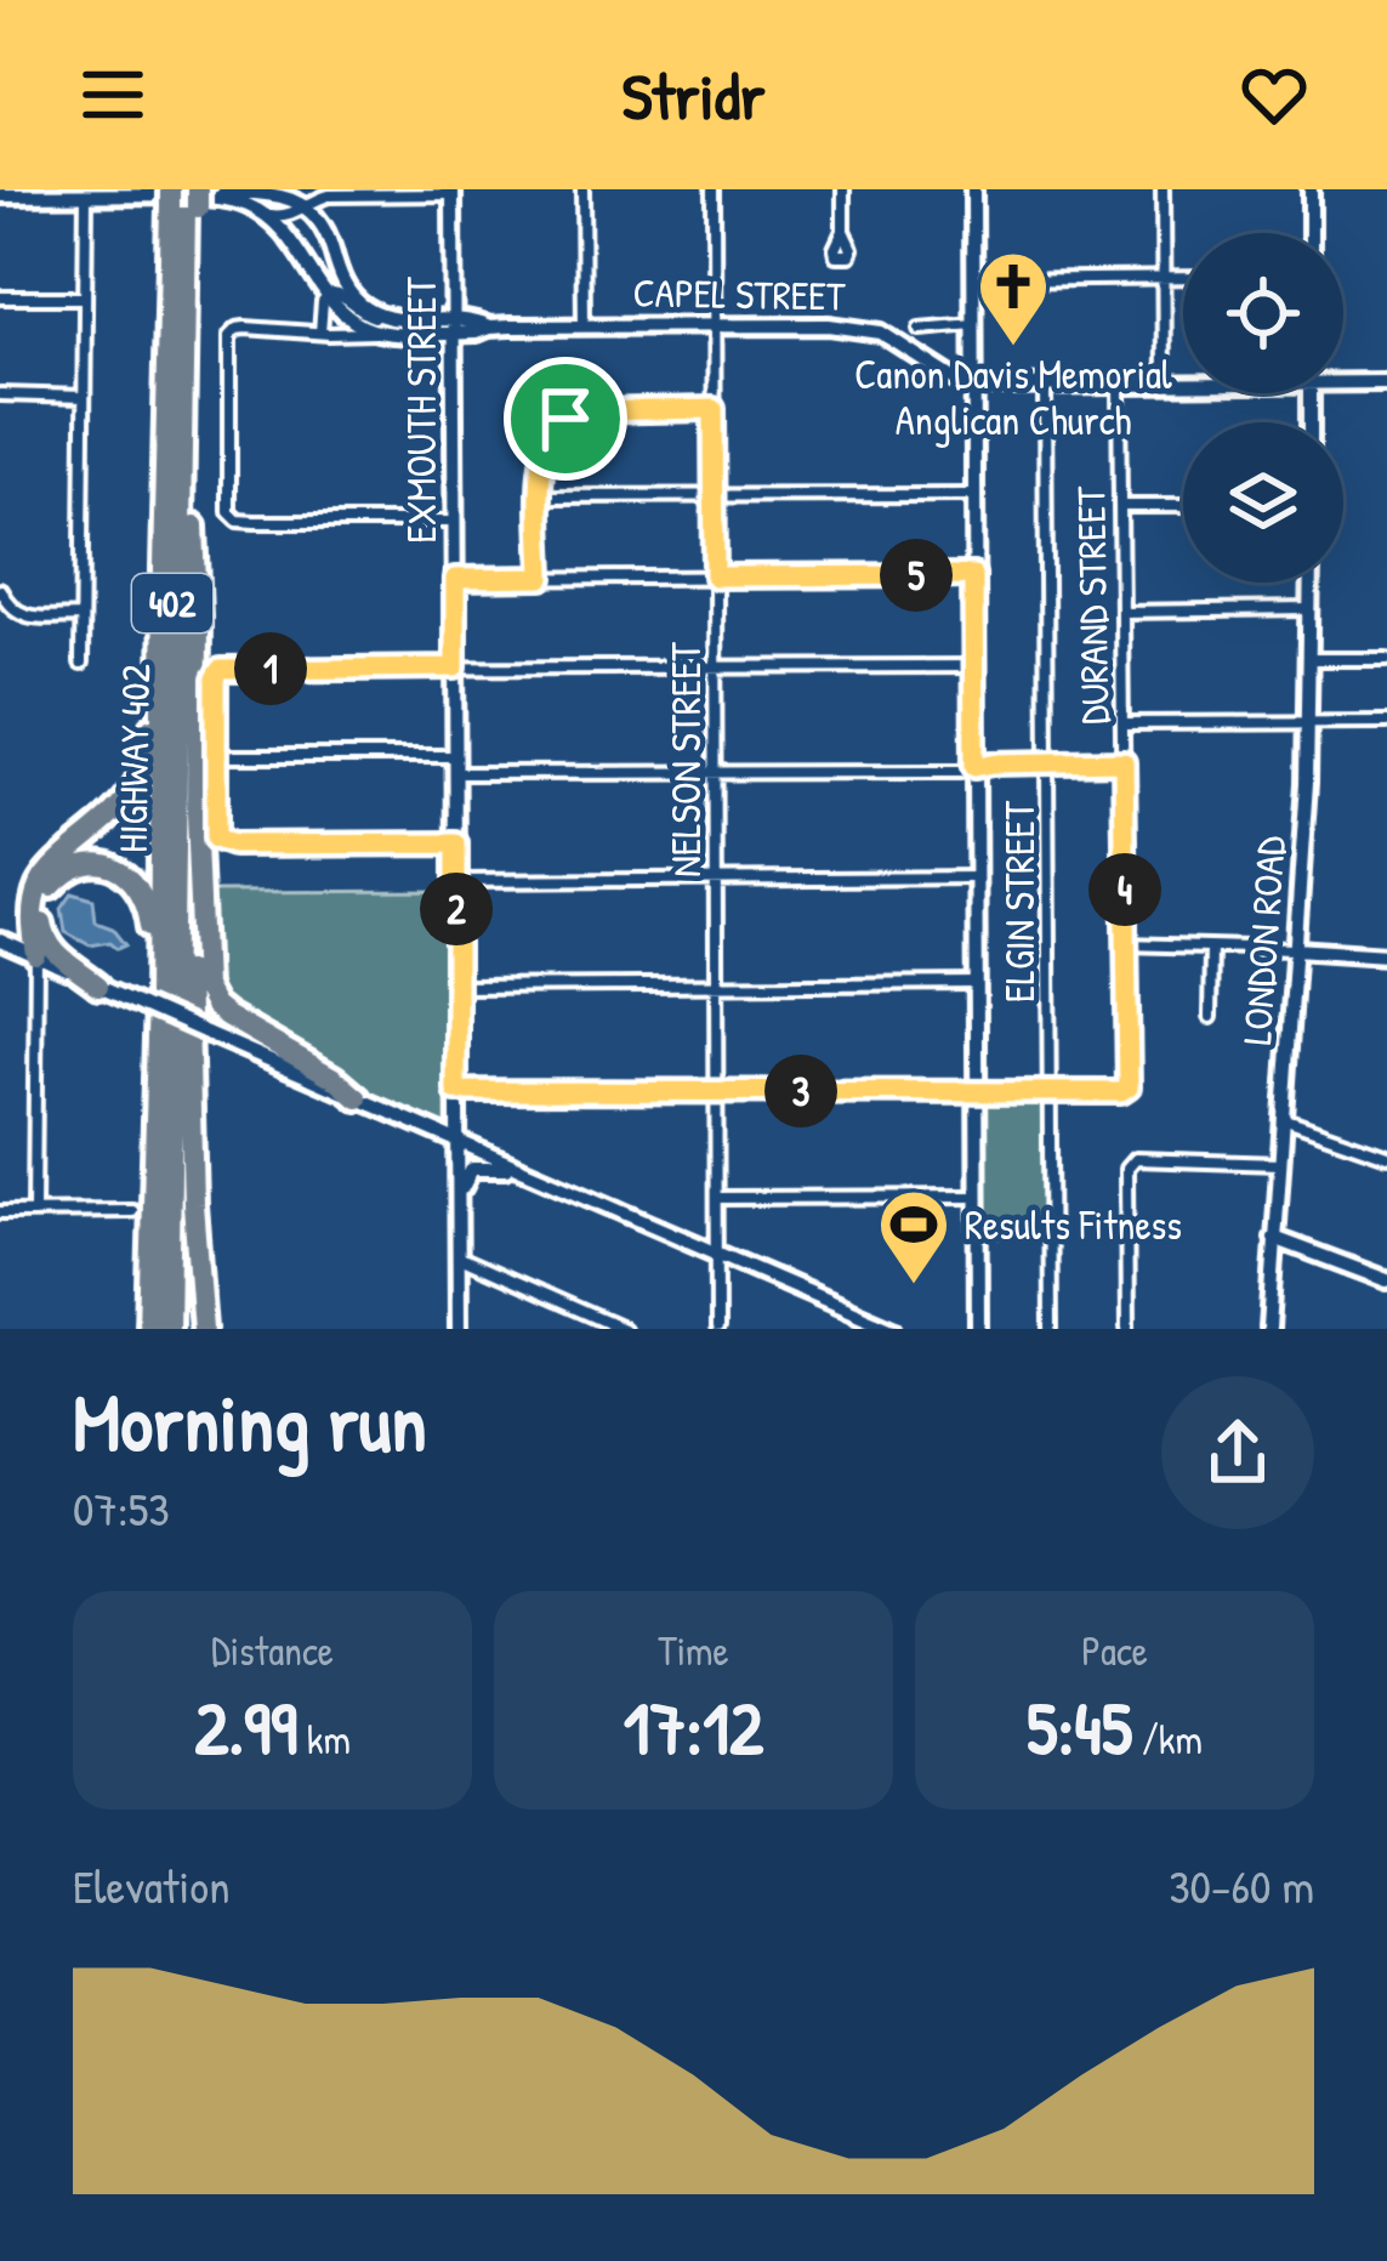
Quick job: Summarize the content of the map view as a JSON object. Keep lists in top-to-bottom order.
{
  "streets": {
    "highway": ["402", "HIGHWAY 402"],
    "main road": ["CAPEL STREET", "EXMOUTH STREET", "LONDON ROAD"],
    "street": ["DURAND STREET", "NELSON STREET", "ELGIN STREET"]
  },
  "crossings": [
    ["CAPEL STREET", "EXMOUTH STREET"],
    ["CAPEL STREET", "NELSON STREET"],
    ["DURAND STREET", "ELGIN STREET"]
  ],
  "places": {
    "church": ["Canon Davis Memorial Anglican Church"],
    "sports": ["Results Fitness"]
  },
  "page": {
    "header": "Stridr",
    "pins": [
      "5",
      "1",
      "4",
      "2",
      "3"
    ],
    "heading": ["Morning run", "07:53"],
    "stats": [
      ["Distance", "2.99 km"],
      ["Time", "17:12"],
      ["Pace", "5:45 /km"]
    ],
    "chart": ["Elevation", "30–60 m"]
  }
}
